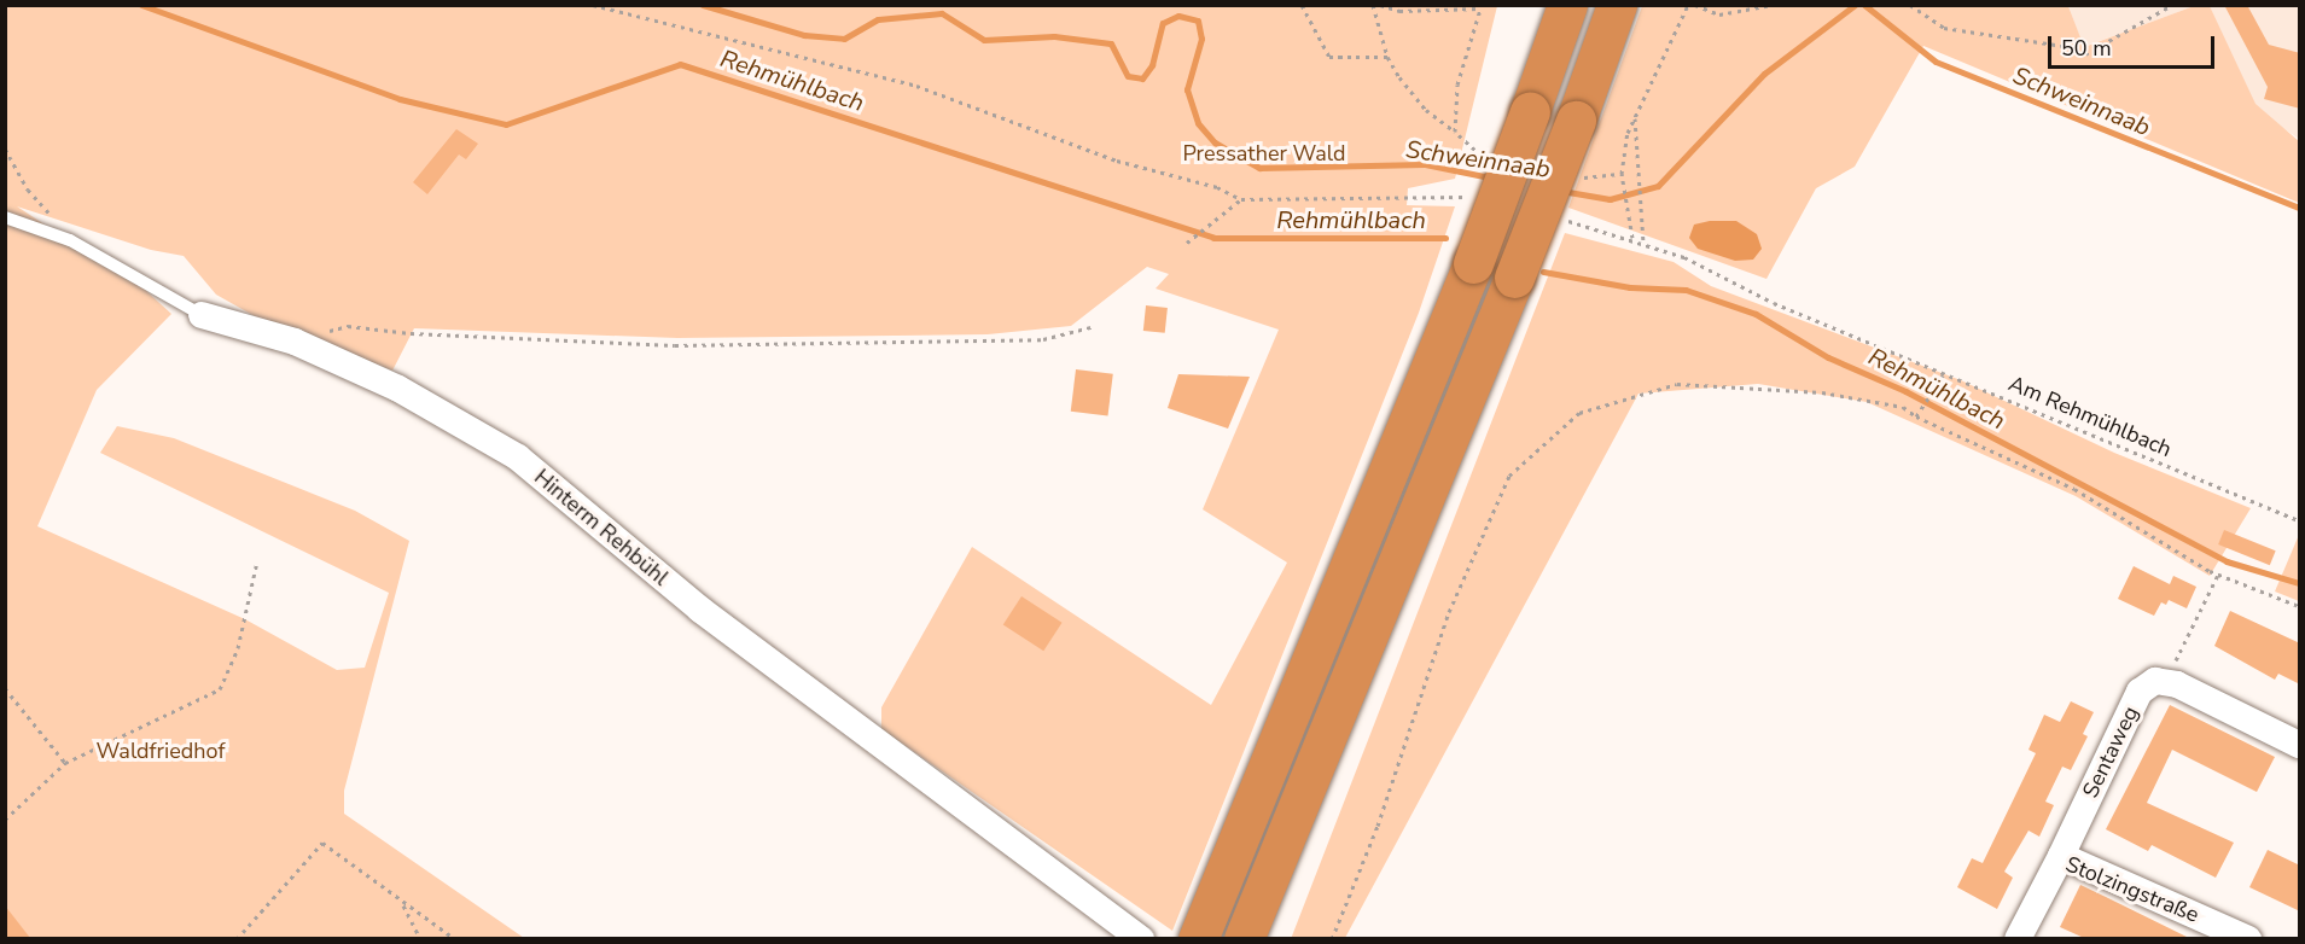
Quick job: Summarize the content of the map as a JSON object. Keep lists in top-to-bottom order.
{
  "streets": {
    "street": ["Hinterm Rehbühl", "Sentaweg", "Stolzingstraße"],
    "path": ["Am Rehmühlbach"]
  },
  "crossings": [
    ["Sentaweg", "Stolzingstraße"]
  ],
  "water": ["Rehmühlbach", "Schweinnaab"],
  "parks": ["Pressather Wald", "Waldfriedhof"],
  "scale_bar": "50 m"
}
